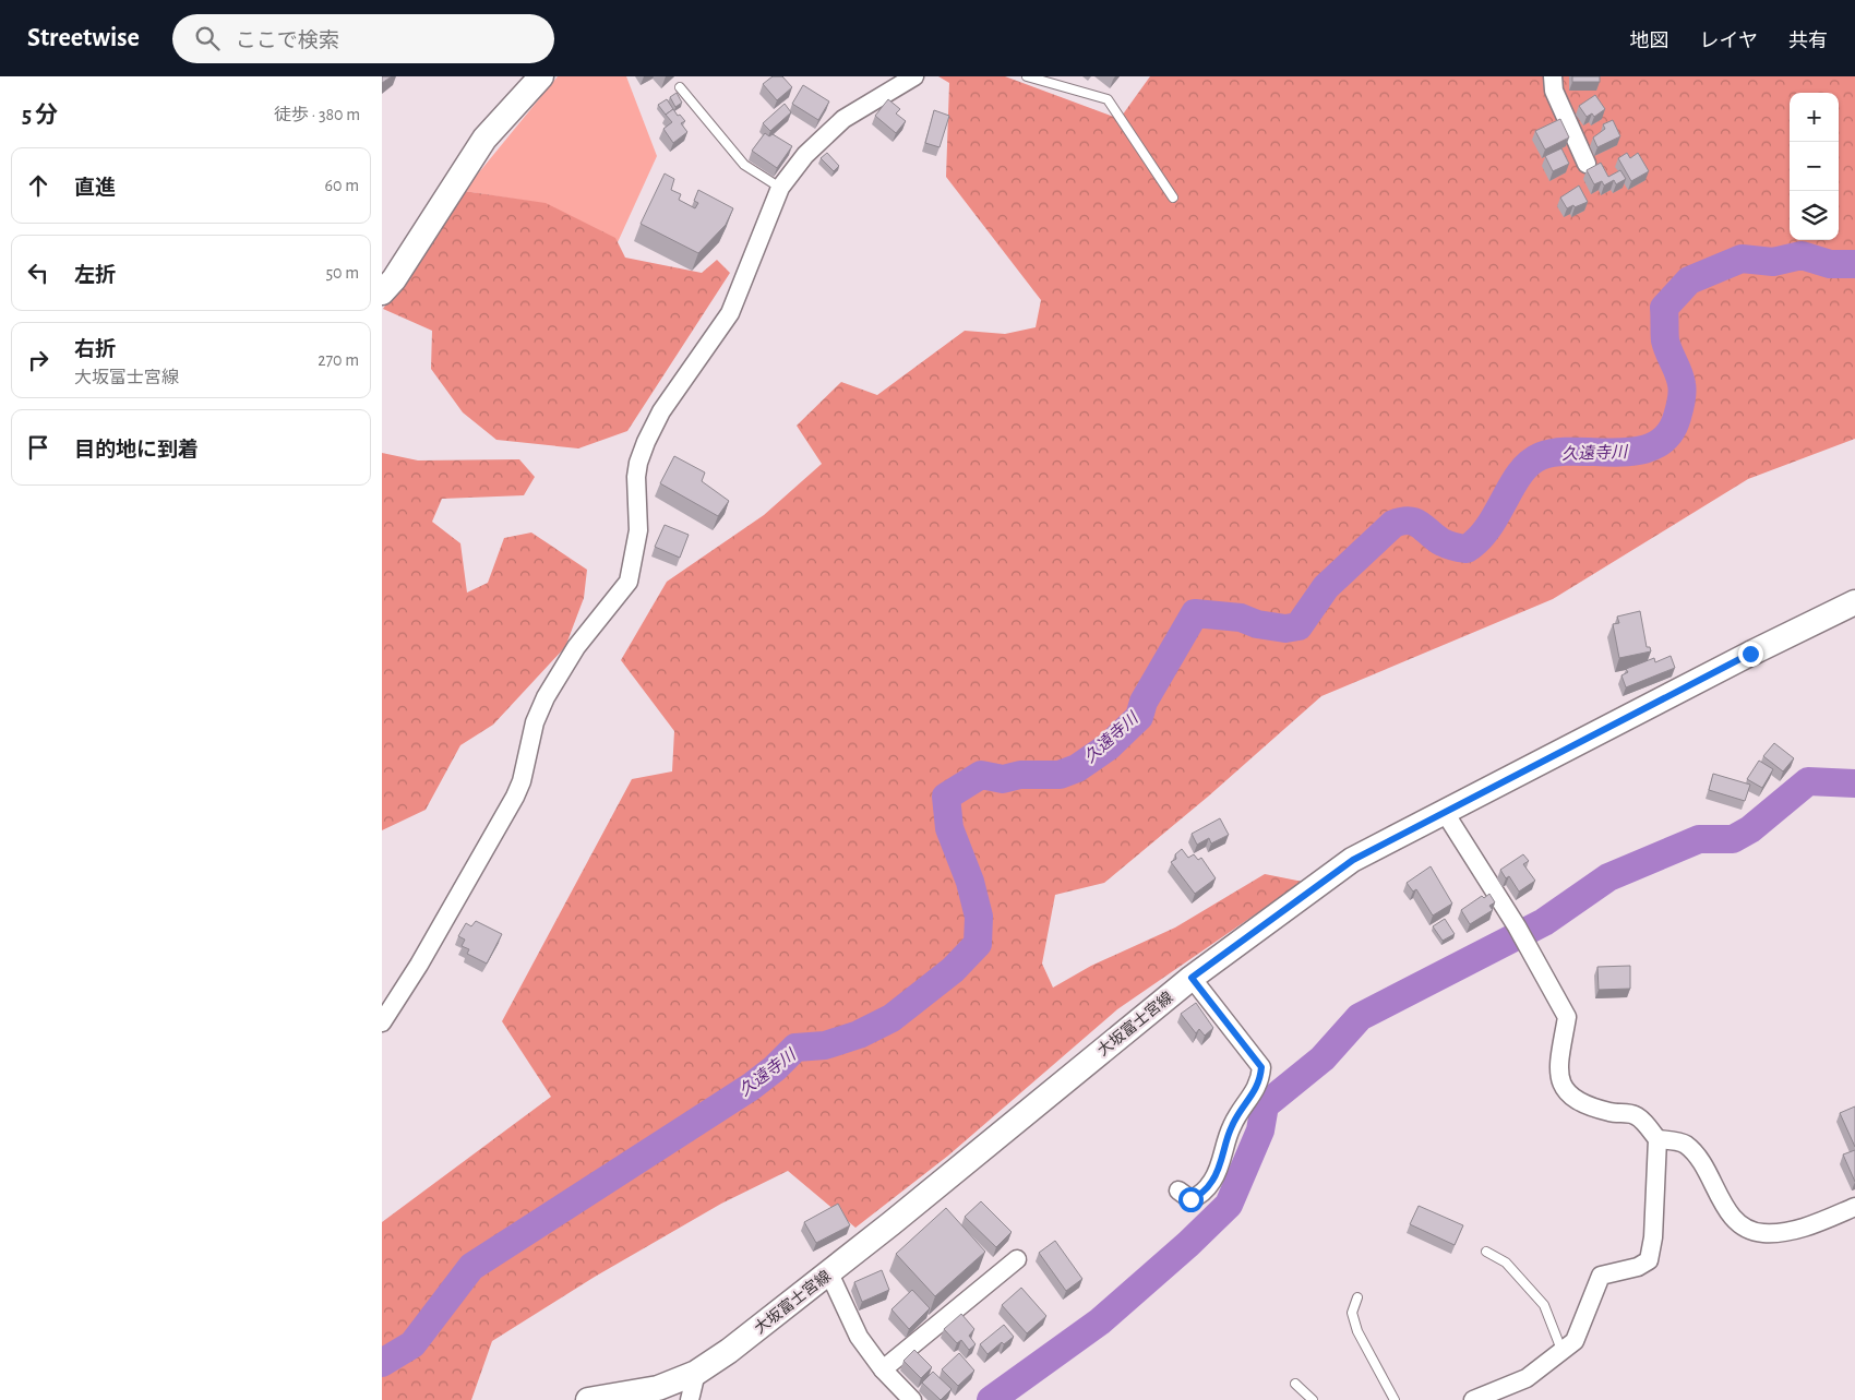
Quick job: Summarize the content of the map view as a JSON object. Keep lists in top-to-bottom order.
{
  "streets": {
    "main road": ["大坂富士宮線"]
  },
  "water": ["久遠寺川"],
  "page": {
    "header": "Streetwise",
    "search": "ここで検索",
    "nav": ["地図", "レイヤ", "共有"],
    "heading": ["5 分", "徒歩 · 380 m"],
    "map_buttons": ["+", "−"],
    "list": [
      ["直進", "60 m"],
      ["左折", "50 m"],
      ["右折", "大坂富士宮線", "270 m"],
      "目的地に到着"
    ]
  }
}
